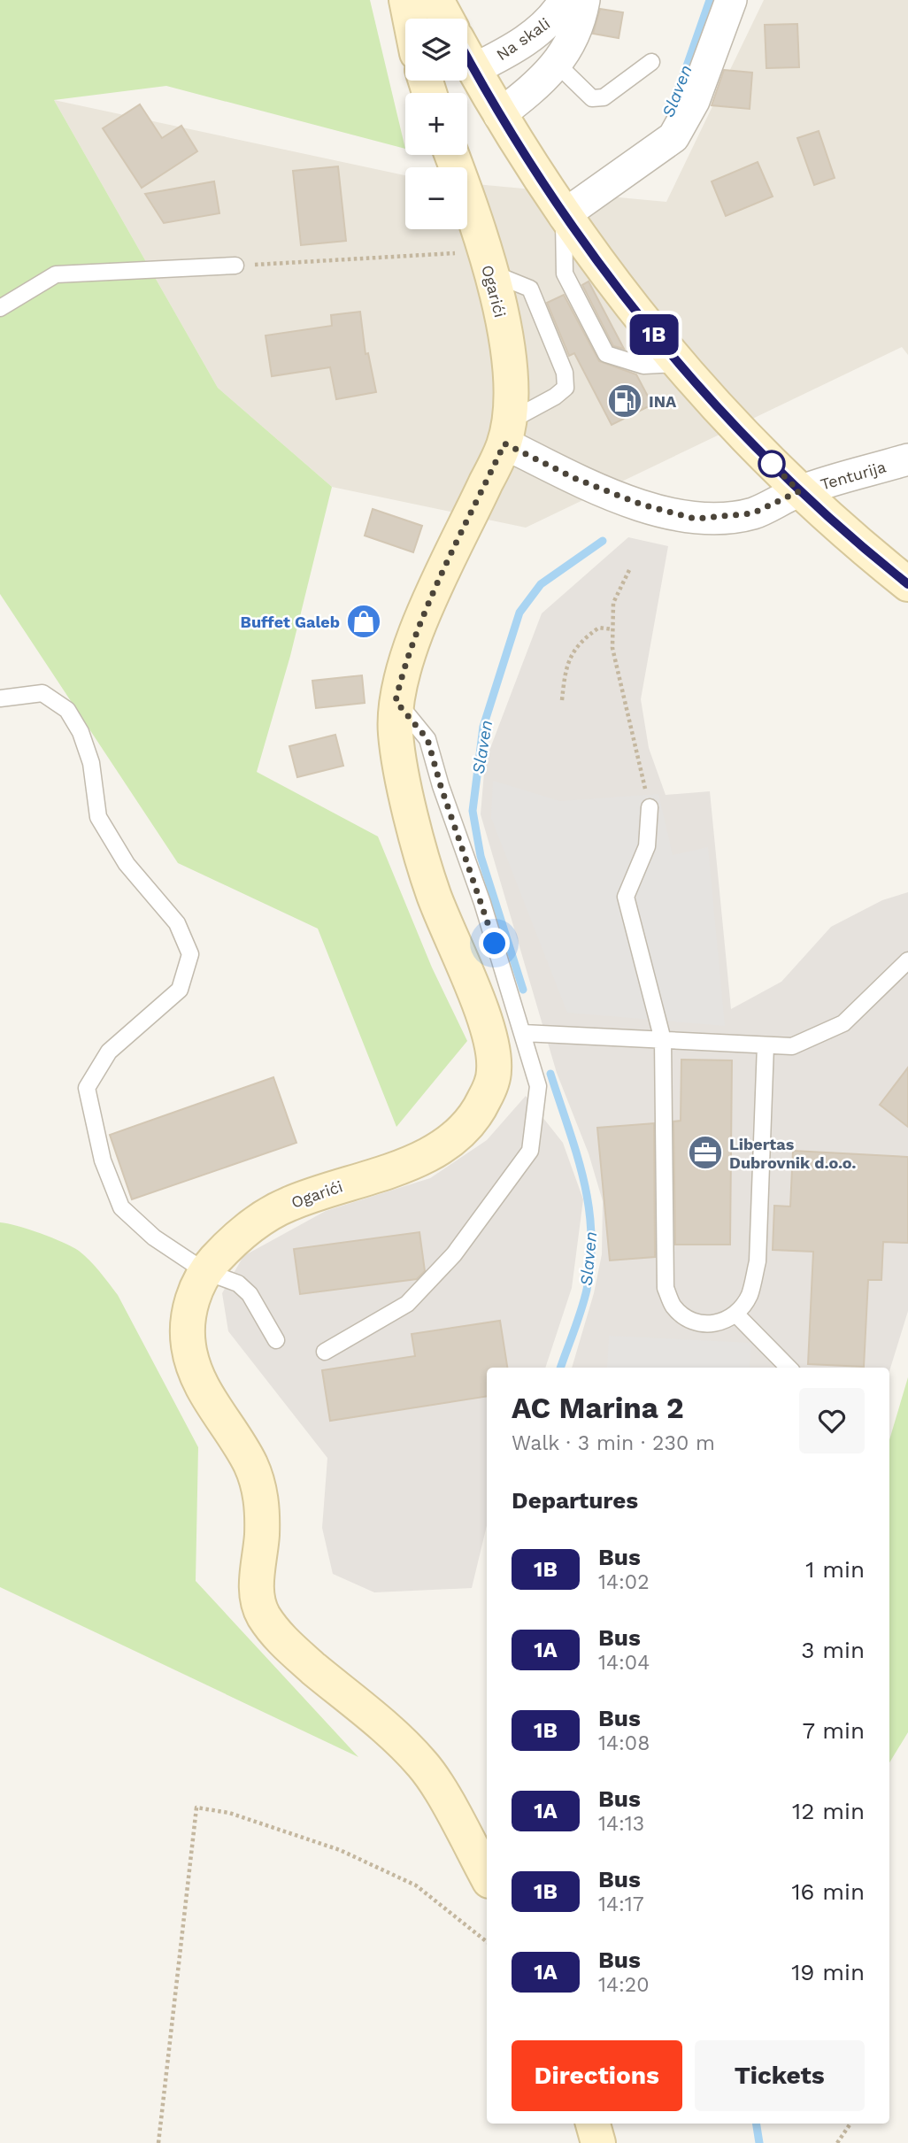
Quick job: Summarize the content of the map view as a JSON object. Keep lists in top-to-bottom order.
{
  "streets": {
    "street": ["Na skali", "Ogarići", "Tenturija"]
  },
  "water": ["Slaven"],
  "places": {
    "fuel station": ["INA"],
    "shop": ["Buffet Galeb"],
    "office": ["Libertas Dubrovnik d.o.o."]
  },
  "lines": ["bus line 1B"],
  "page": {
    "on_map": "1B",
    "map_buttons": ["+", "−"],
    "heading": [
      ["AC Marina 2", "Walk · 3 min · 230 m"],
      "Departures"
    ],
    "list": [
      {
        "mark": "1B",
        "name": "Bus",
        "note": "14:02",
        "value": "1 min"
      },
      {
        "mark": "1A",
        "name": "Bus",
        "note": "14:04",
        "value": "3 min"
      },
      {
        "mark": "1B",
        "name": "Bus",
        "note": "14:08",
        "value": "7 min"
      },
      {
        "mark": "1A",
        "name": "Bus",
        "note": "14:13",
        "value": "12 min"
      },
      {
        "mark": "1B",
        "name": "Bus",
        "note": "14:17",
        "value": "16 min"
      },
      {
        "mark": "1A",
        "name": "Bus",
        "note": "14:20",
        "value": "19 min"
      }
    ],
    "buttons": ["Directions", "Tickets"]
  }
}
